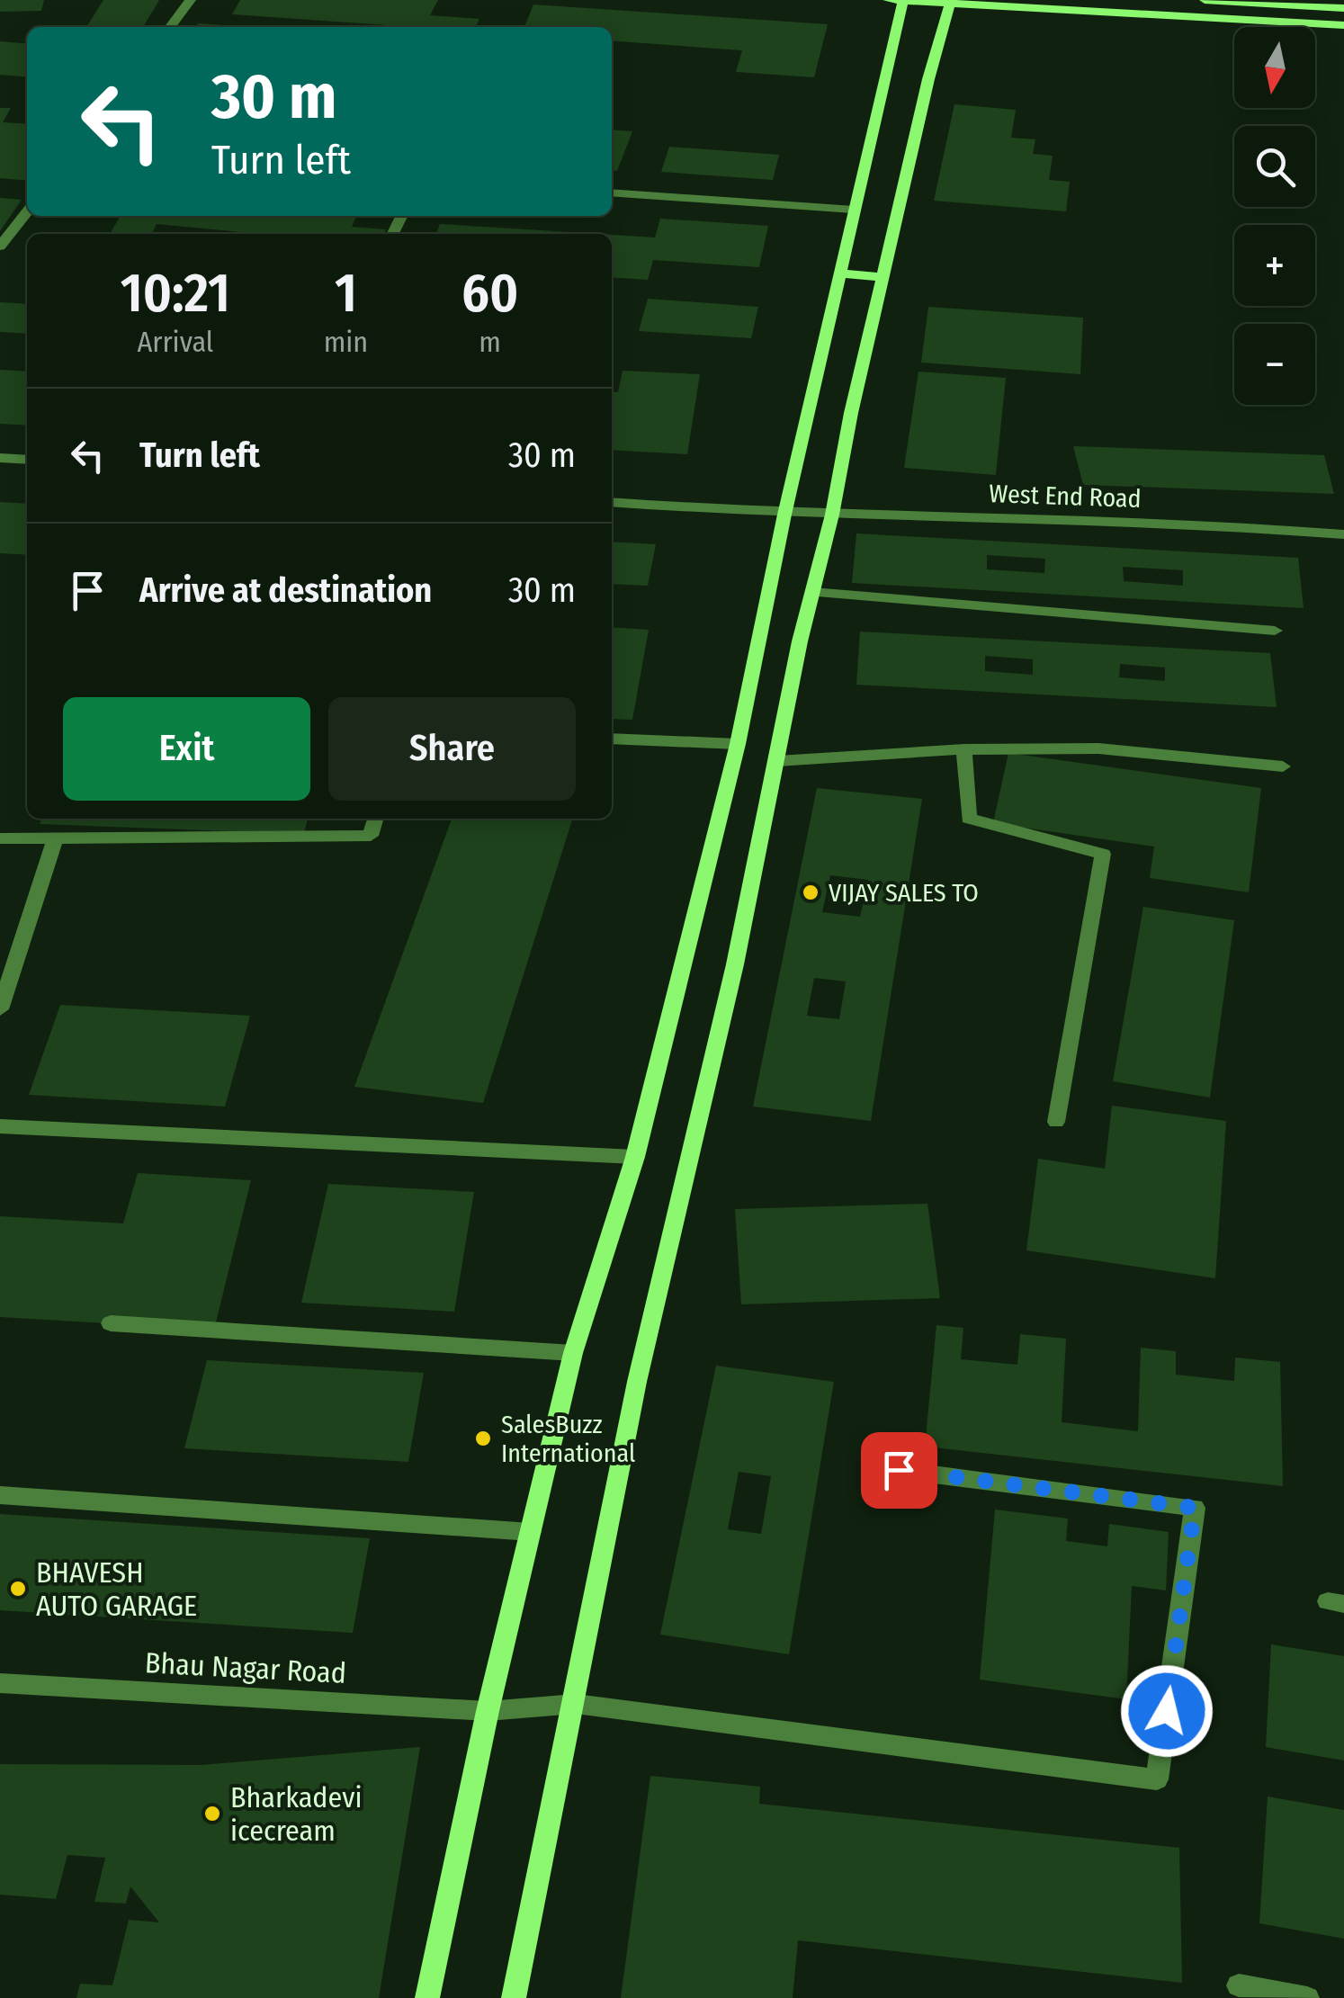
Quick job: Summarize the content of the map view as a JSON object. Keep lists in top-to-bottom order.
{
  "streets": {
    "street": ["West End Road", "Bhau Nagar Road"]
  },
  "places": [
    "VIJAY SALES TO",
    "SalesBuzz International",
    "BHAVESH AUTO GARAGE",
    "Bharkadevi icecream"
  ],
  "north": "bottom",
  "page": {
    "map_buttons": ["+", "−"],
    "turn": ["30 m", "Turn left"],
    "eta": [
      "10:21",
      "Arrival",
      "1",
      "min",
      "60",
      "m"
    ],
    "list": [
      {
        "name": "Turn left",
        "value": "30 m"
      },
      {
        "name": "Arrive at destination",
        "value": "30 m"
      }
    ],
    "buttons": ["Exit", "Share"]
  }
}
